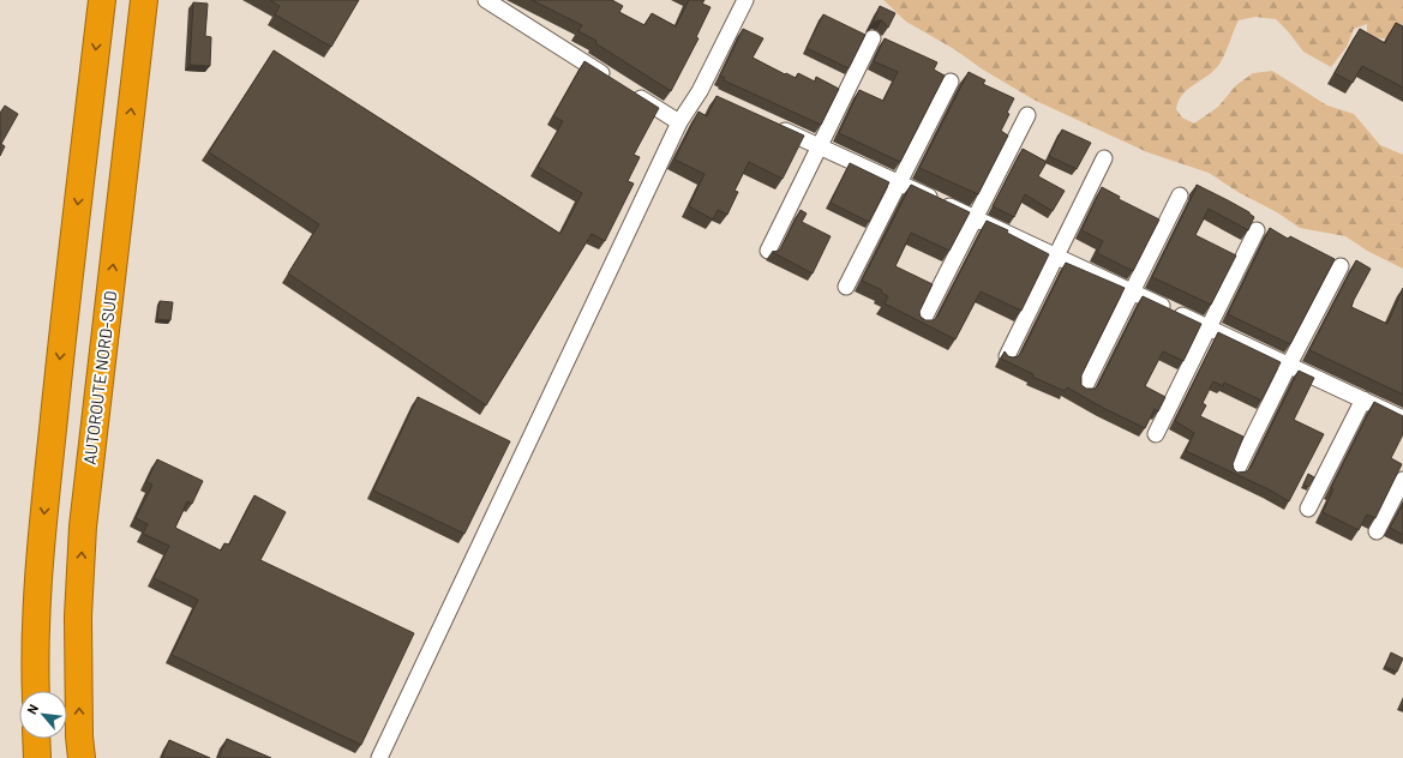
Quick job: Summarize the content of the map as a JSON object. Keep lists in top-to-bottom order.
{
  "streets": {
    "highway": ["AUTOROUTE NORD-SUD"]
  },
  "north": "top left"
}
